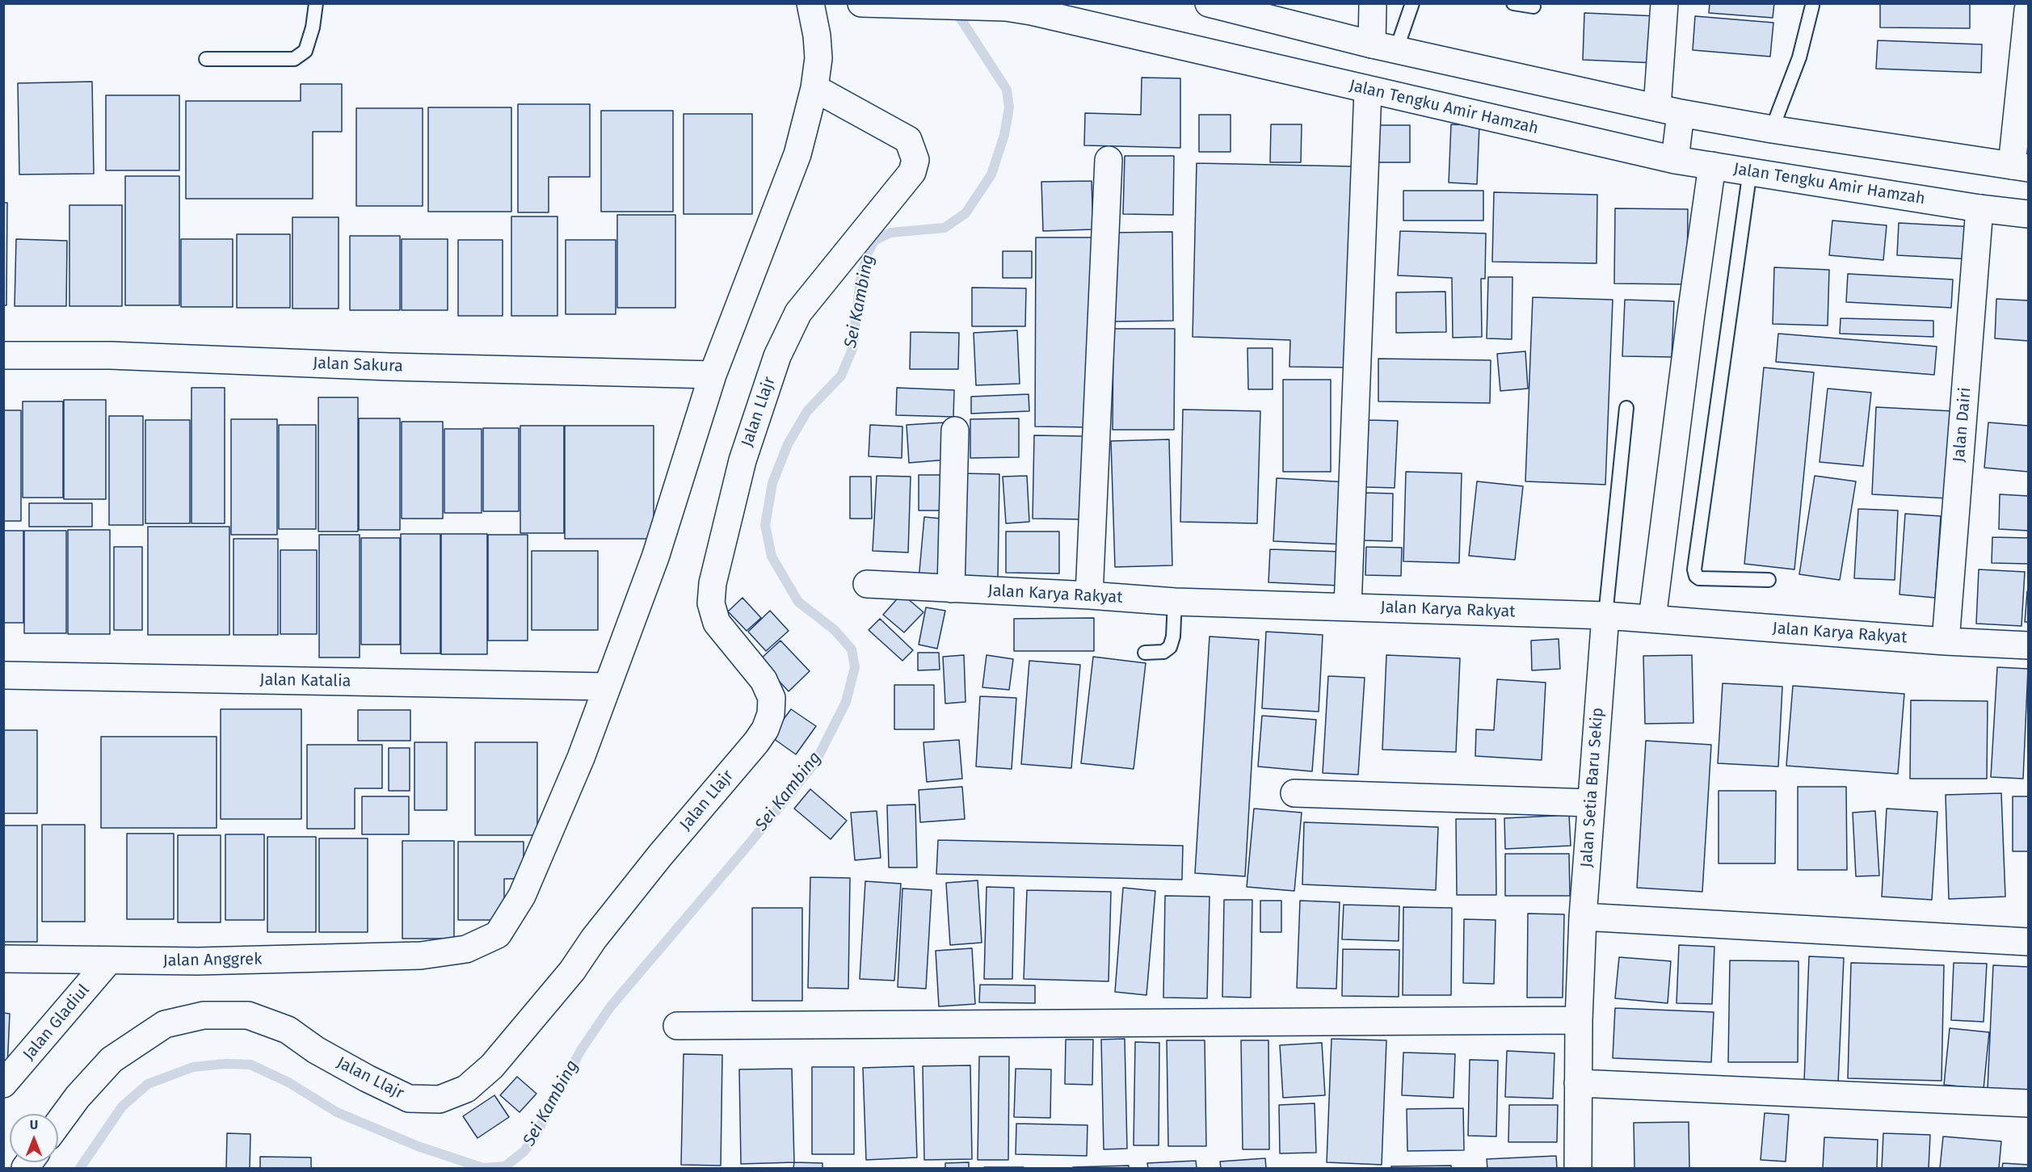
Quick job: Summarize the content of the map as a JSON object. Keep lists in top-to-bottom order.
{
  "streets": {
    "street": [
      "Jalan Tengku Amir Hamzah",
      "Jalan Sakura",
      "Jalan Llajr",
      "Jalan Dairi",
      "Jalan Karya Rakyat",
      "Jalan Katalia",
      "Jalan Setia Baru Sekip",
      "Jalan Anggrek",
      "Jalan Gladiul"
    ]
  },
  "crossings": [
    ["Jalan Tengku Amir Hamzah", "Jalan Dairi"],
    ["Jalan Sakura", "Jalan Anggrek"],
    ["Jalan Llajr", "Jalan Anggrek"],
    ["Jalan Dairi", "Jalan Karya Rakyat"],
    ["Jalan Karya Rakyat", "Jalan Setia Baru Sekip"],
    ["Jalan Katalia", "Jalan Anggrek"],
    ["Jalan Anggrek", "Jalan Gladiul"]
  ],
  "water": ["Sei Kambing"],
  "north": "top"
}
